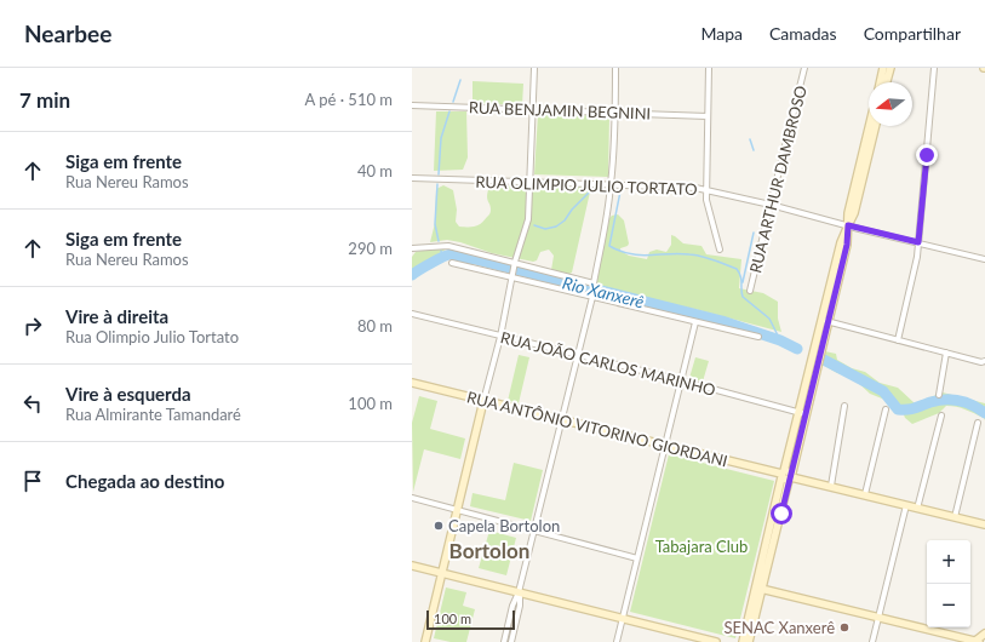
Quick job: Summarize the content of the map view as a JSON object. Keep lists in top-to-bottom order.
{
  "streets": {
    "street": [
      "RUA BENJAMIN BEGNINI",
      "RUA ARTHUR DAMBROSO",
      "RUA OLIMPIO JULIO TORTATO",
      "RUA JOÃO CARLOS MARINHO",
      "RUA ANTÔNIO VITORINO GIORDANI"
    ]
  },
  "crossings": [
    ["RUA ARTHUR DAMBROSO", "RUA OLIMPIO JULIO TORTATO"]
  ],
  "districts": ["Bortolon"],
  "water": ["Rio Xanxerê"],
  "parks": ["Tabajara Club"],
  "places": ["Capela Bortolon", "SENAC Xanxerê"],
  "scale_bar": "100 m",
  "north": "left",
  "page": {
    "header": "Nearbee",
    "nav": ["Mapa", "Camadas", "Compartilhar"],
    "heading": ["7 min", "A pé · 510 m"],
    "list": [
      ["Siga em frente", "Rua Nereu Ramos", "40 m"],
      ["Siga em frente", "Rua Nereu Ramos", "290 m"],
      ["Vire à direita", "Rua Olimpio Julio Tortato", "80 m"],
      ["Vire à esquerda", "Rua Almirante Tamandaré", "100 m"],
      "Chegada ao destino"
    ],
    "map_buttons": ["+", "−"],
    "scale": "100 m"
  }
}
